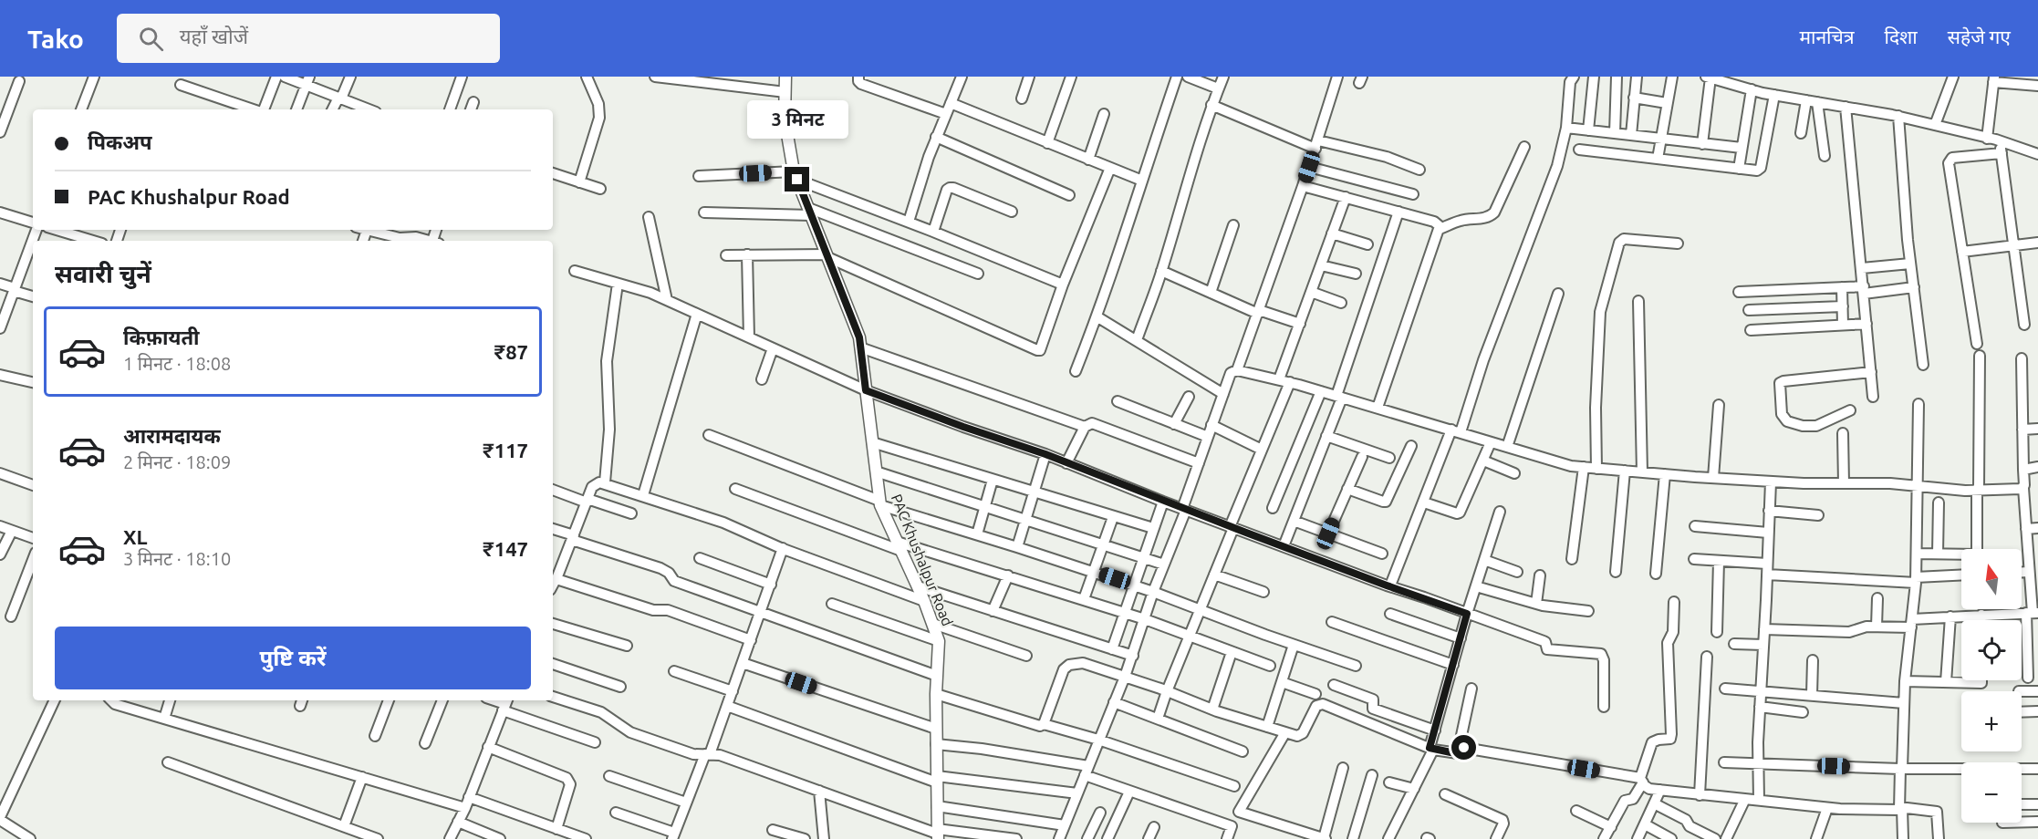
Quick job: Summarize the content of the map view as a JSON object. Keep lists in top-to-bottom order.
{
  "streets": {
    "main road": ["PAC Khushalpur Road"]
  },
  "north": "top",
  "page": {
    "header": "Tako",
    "search": "यहाँ खोजें",
    "nav": ["मानचित्र", "दिशा", "सहेजे गए"],
    "bubble": "3 मिनट",
    "banner": ["पिकअप", "PAC Khushalpur Road"],
    "heading": "सवारी चुनें",
    "list": [
      {
        "name": "किफ़ायती",
        "note": "1 मिनट · 18:08",
        "value": "₹87"
      },
      {
        "name": "आरामदायक",
        "note": "2 मिनट · 18:09",
        "value": "₹117"
      },
      {
        "name": "XL",
        "note": "3 मिनट · 18:10",
        "value": "₹147"
      }
    ],
    "map_buttons": ["+", "−"],
    "buttons": "पुष्टि करें"
  }
}
